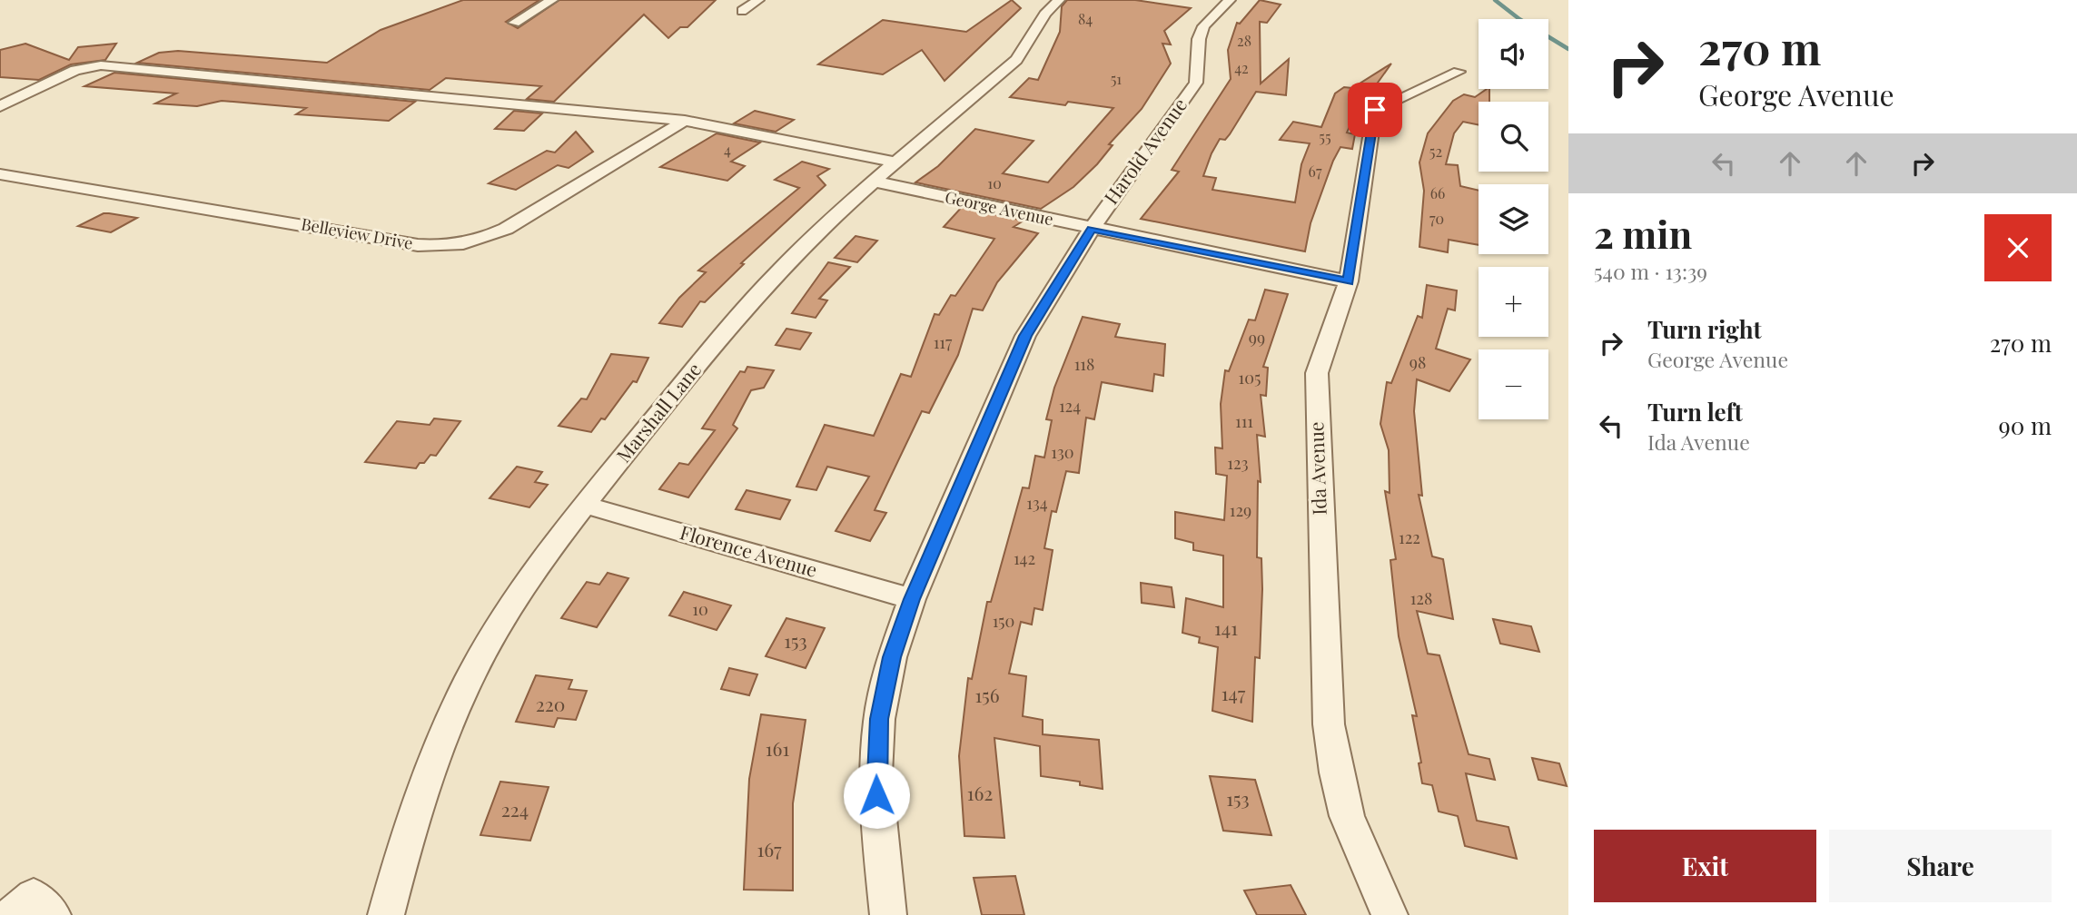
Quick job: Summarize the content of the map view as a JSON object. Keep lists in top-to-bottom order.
{
  "streets": {
    "street": [
      "Harold Avenue",
      "George Avenue",
      "Belleview Drive",
      "Marshall Lane",
      "Ida Avenue",
      "Florence Avenue"
    ]
  },
  "crossings": [
    ["Harold Avenue", "George Avenue"],
    ["Harold Avenue", "Florence Avenue"],
    ["George Avenue", "Marshall Lane"],
    ["George Avenue", "Ida Avenue"],
    ["Marshall Lane", "Florence Avenue"]
  ],
  "house_numbers": [
    "84",
    "28",
    "42",
    "51",
    "55",
    "4",
    "52",
    "67",
    "10",
    "66",
    "70",
    "99",
    "117",
    "98",
    "118",
    "105",
    "124",
    "111",
    "130",
    "123",
    "134",
    "129",
    "122",
    "142",
    "128",
    "10",
    "150",
    "141",
    "153",
    "147",
    "156",
    "220",
    "161",
    "162",
    "153",
    "224",
    "167"
  ],
  "page": {
    "turn": ["270 m", "George Avenue"],
    "map_buttons": ["+", "−"],
    "heading": ["2 min", "540 m · 13:39"],
    "list": [
      {
        "name": "Turn right",
        "note": "George Avenue",
        "value": "270 m"
      },
      {
        "name": "Turn left",
        "note": "Ida Avenue",
        "value": "90 m"
      }
    ],
    "buttons": ["Exit", "Share"]
  }
}
